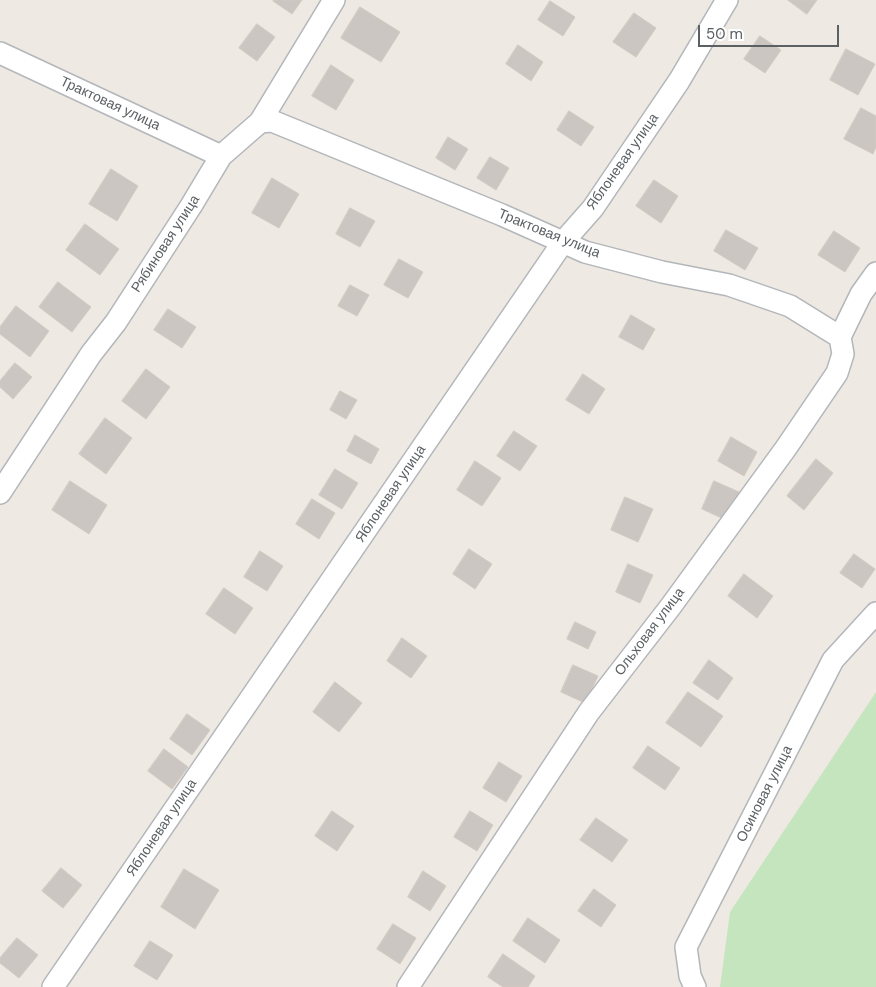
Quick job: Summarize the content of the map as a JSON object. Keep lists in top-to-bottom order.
{
  "streets": {
    "street": [
      "Трактовая улица",
      "Яблоневая улица",
      "Рябиновая улица",
      "Ольховая улица",
      "Осиновая улица"
    ]
  },
  "crossings": [
    ["Трактовая улица", "Яблоневая улица"],
    ["Трактовая улица", "Рябиновая улица"],
    ["Трактовая улица", "Ольховая улица"]
  ],
  "scale_bar": "50 m"
}
